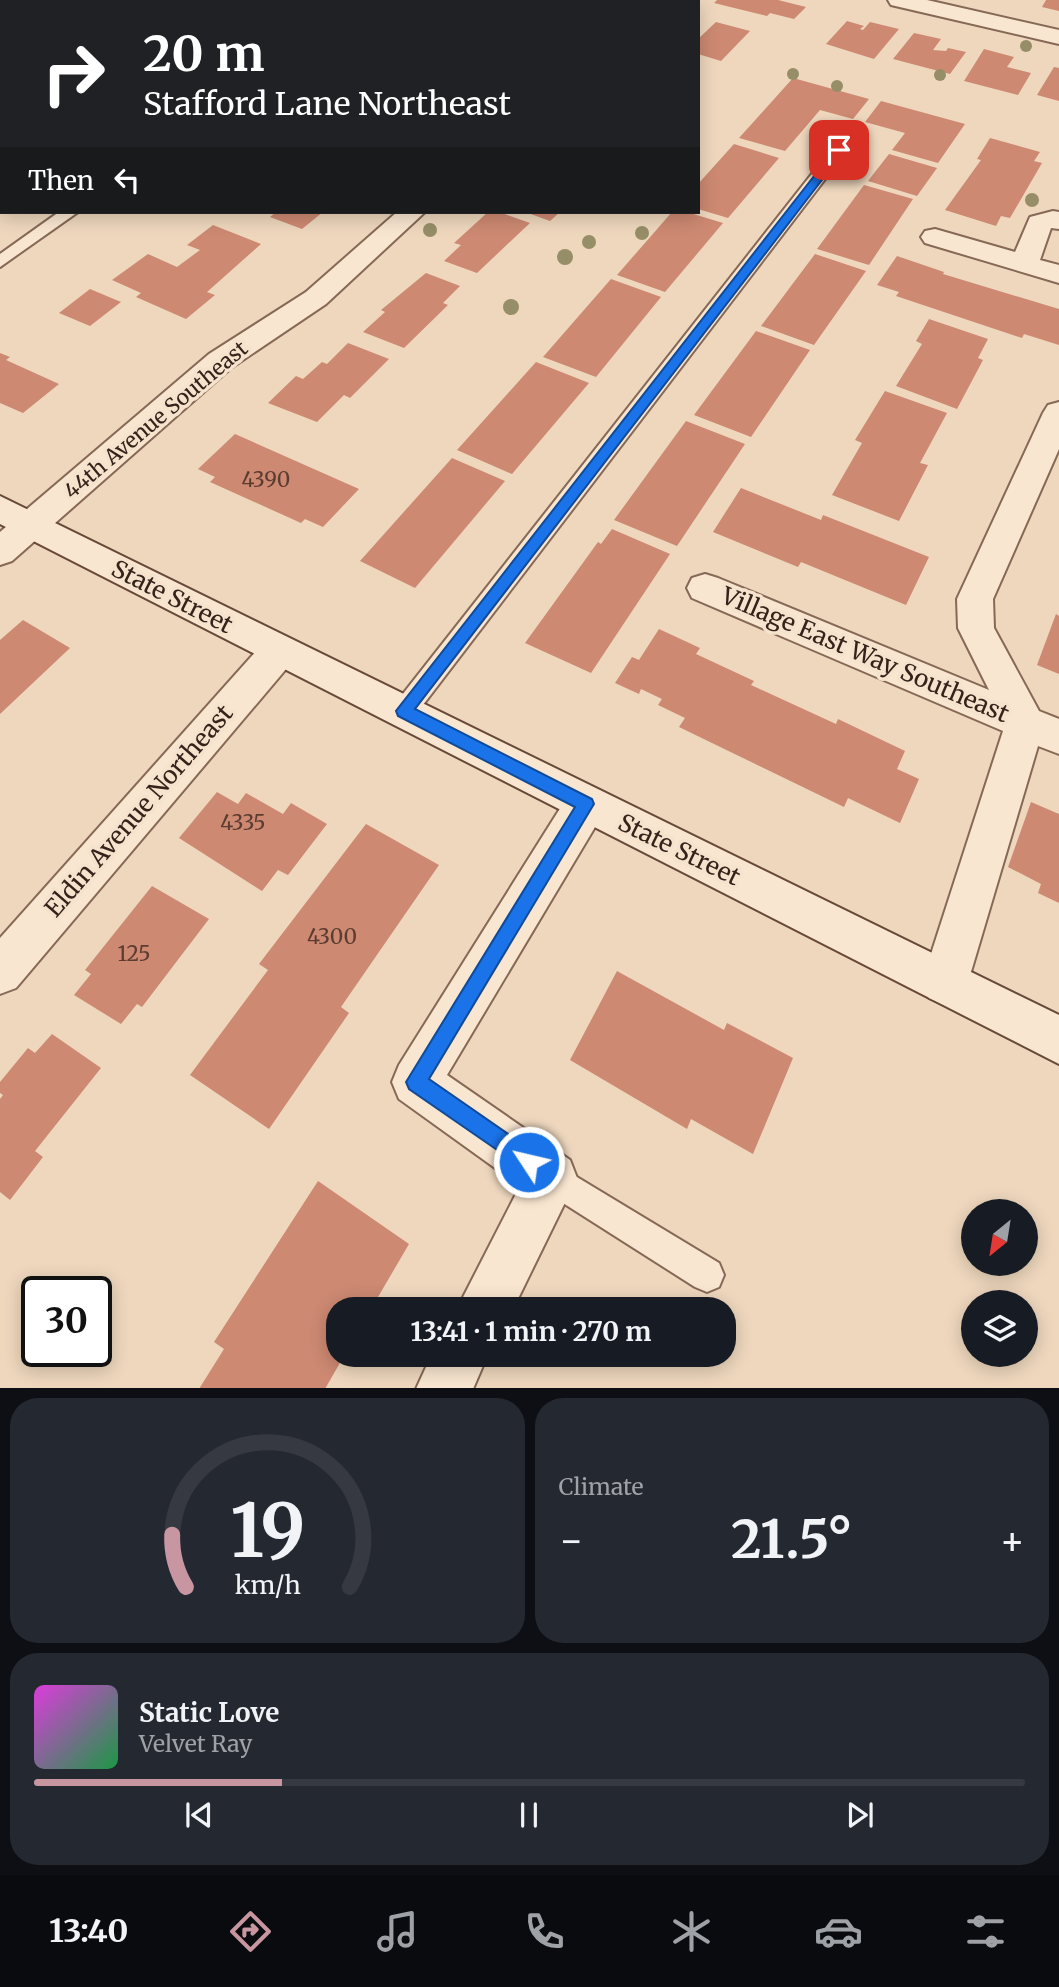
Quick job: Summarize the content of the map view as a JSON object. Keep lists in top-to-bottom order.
{
  "streets": {
    "street": [
      "44th Avenue Southeast",
      "State Street",
      "Village East Way Southeast",
      "Eldin Avenue Northeast"
    ]
  },
  "crossings": [
    ["44th Avenue Southeast", "State Street"],
    ["State Street", "Village East Way Southeast"],
    ["State Street", "Eldin Avenue Northeast"]
  ],
  "house_numbers": [
    "4390",
    "4335",
    "4300",
    "125"
  ],
  "north": "bottom left",
  "page": {
    "turn": ["20 m", "Stafford Lane Northeast"],
    "then": "Then",
    "limit": "30",
    "trip": "13:41 · 1 min · 270 m",
    "tile": "Climate",
    "heat": ["−", "21.5°", "+"],
    "song": ["Static Love", "Velvet Ray"],
    "tabs": "13:40",
    "gauge": ["19", "km/h"]
  }
}
